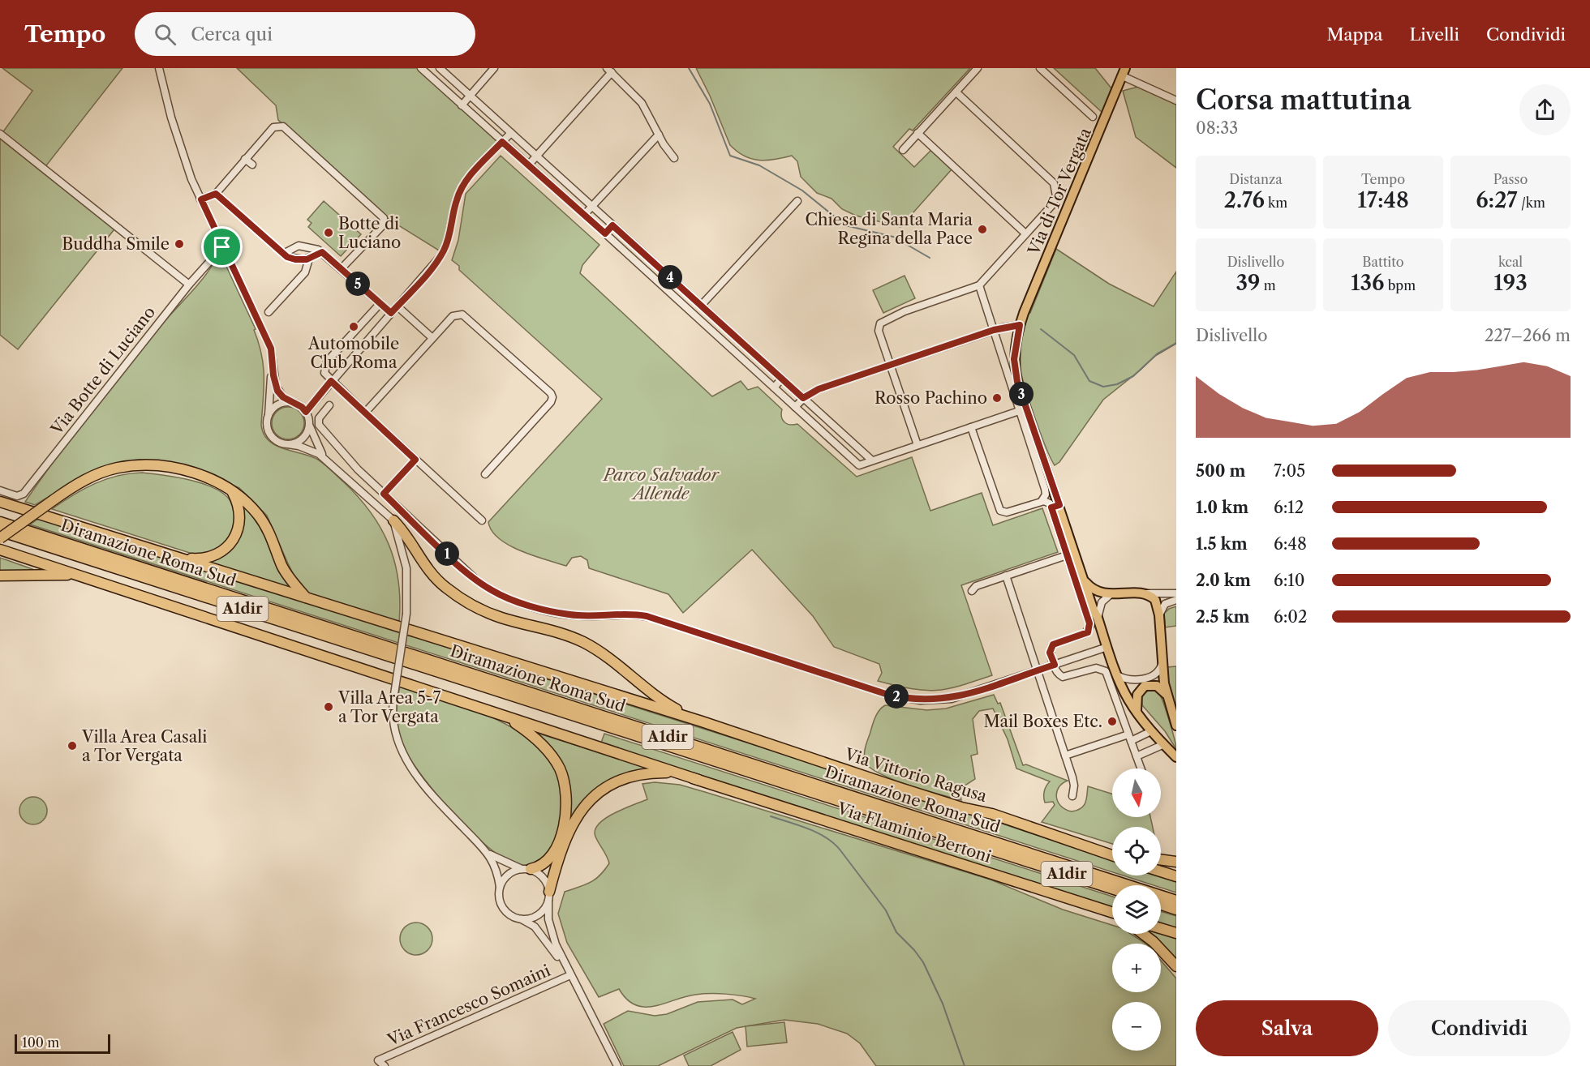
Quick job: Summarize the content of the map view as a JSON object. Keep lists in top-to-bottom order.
{
  "streets": {
    "highway": [
      "Diramazione Roma Sud",
      "A1dir",
      "Via Vittorio Ragusa",
      "Via Flaminio Bertoni"
    ],
    "main road": ["Via di Tor Vergata"],
    "street": ["Via Botte di Luciano", "Via Francesco Somaini"]
  },
  "parks": ["Parco Salvador Allende"],
  "places": [
    "Chiesa di Santa Maria Regina della Pace",
    "Botte di Luciano",
    "Buddha Smile",
    "Automobile Club Roma",
    "Rosso Pachino",
    "Villa Area 5-7 a Tor Vergata",
    "Mail Boxes Etc.",
    "Villa Area Casali a Tor Vergata"
  ],
  "scale_bar": "100 m",
  "north": "bottom",
  "page": {
    "header": "Tempo",
    "search": "Cerca qui",
    "nav": ["Mappa", "Livelli", "Condividi"],
    "heading": ["Corsa mattutina", "08:33"],
    "stats": [
      ["Distanza", "2.76 km"],
      ["Tempo", "17:48"],
      ["Passo", "6:27 /km"],
      ["Dislivello", "39 m"],
      ["Battito", "136 bpm"],
      ["kcal", "193"]
    ],
    "pins": [
      "4",
      "5",
      "3",
      "1",
      "2"
    ],
    "chart": ["Dislivello", "227–266 m"],
    "list": [
      {
        "name": "500 m",
        "note": "7:05"
      },
      {
        "name": "1.0 km",
        "note": "6:12"
      },
      {
        "name": "1.5 km",
        "note": "6:48"
      },
      {
        "name": "2.0 km",
        "note": "6:10"
      },
      {
        "name": "2.5 km",
        "note": "6:02"
      }
    ],
    "map_buttons": ["+", "−"],
    "buttons": ["Salva", "Condividi"],
    "scale": "100 m"
  }
}
